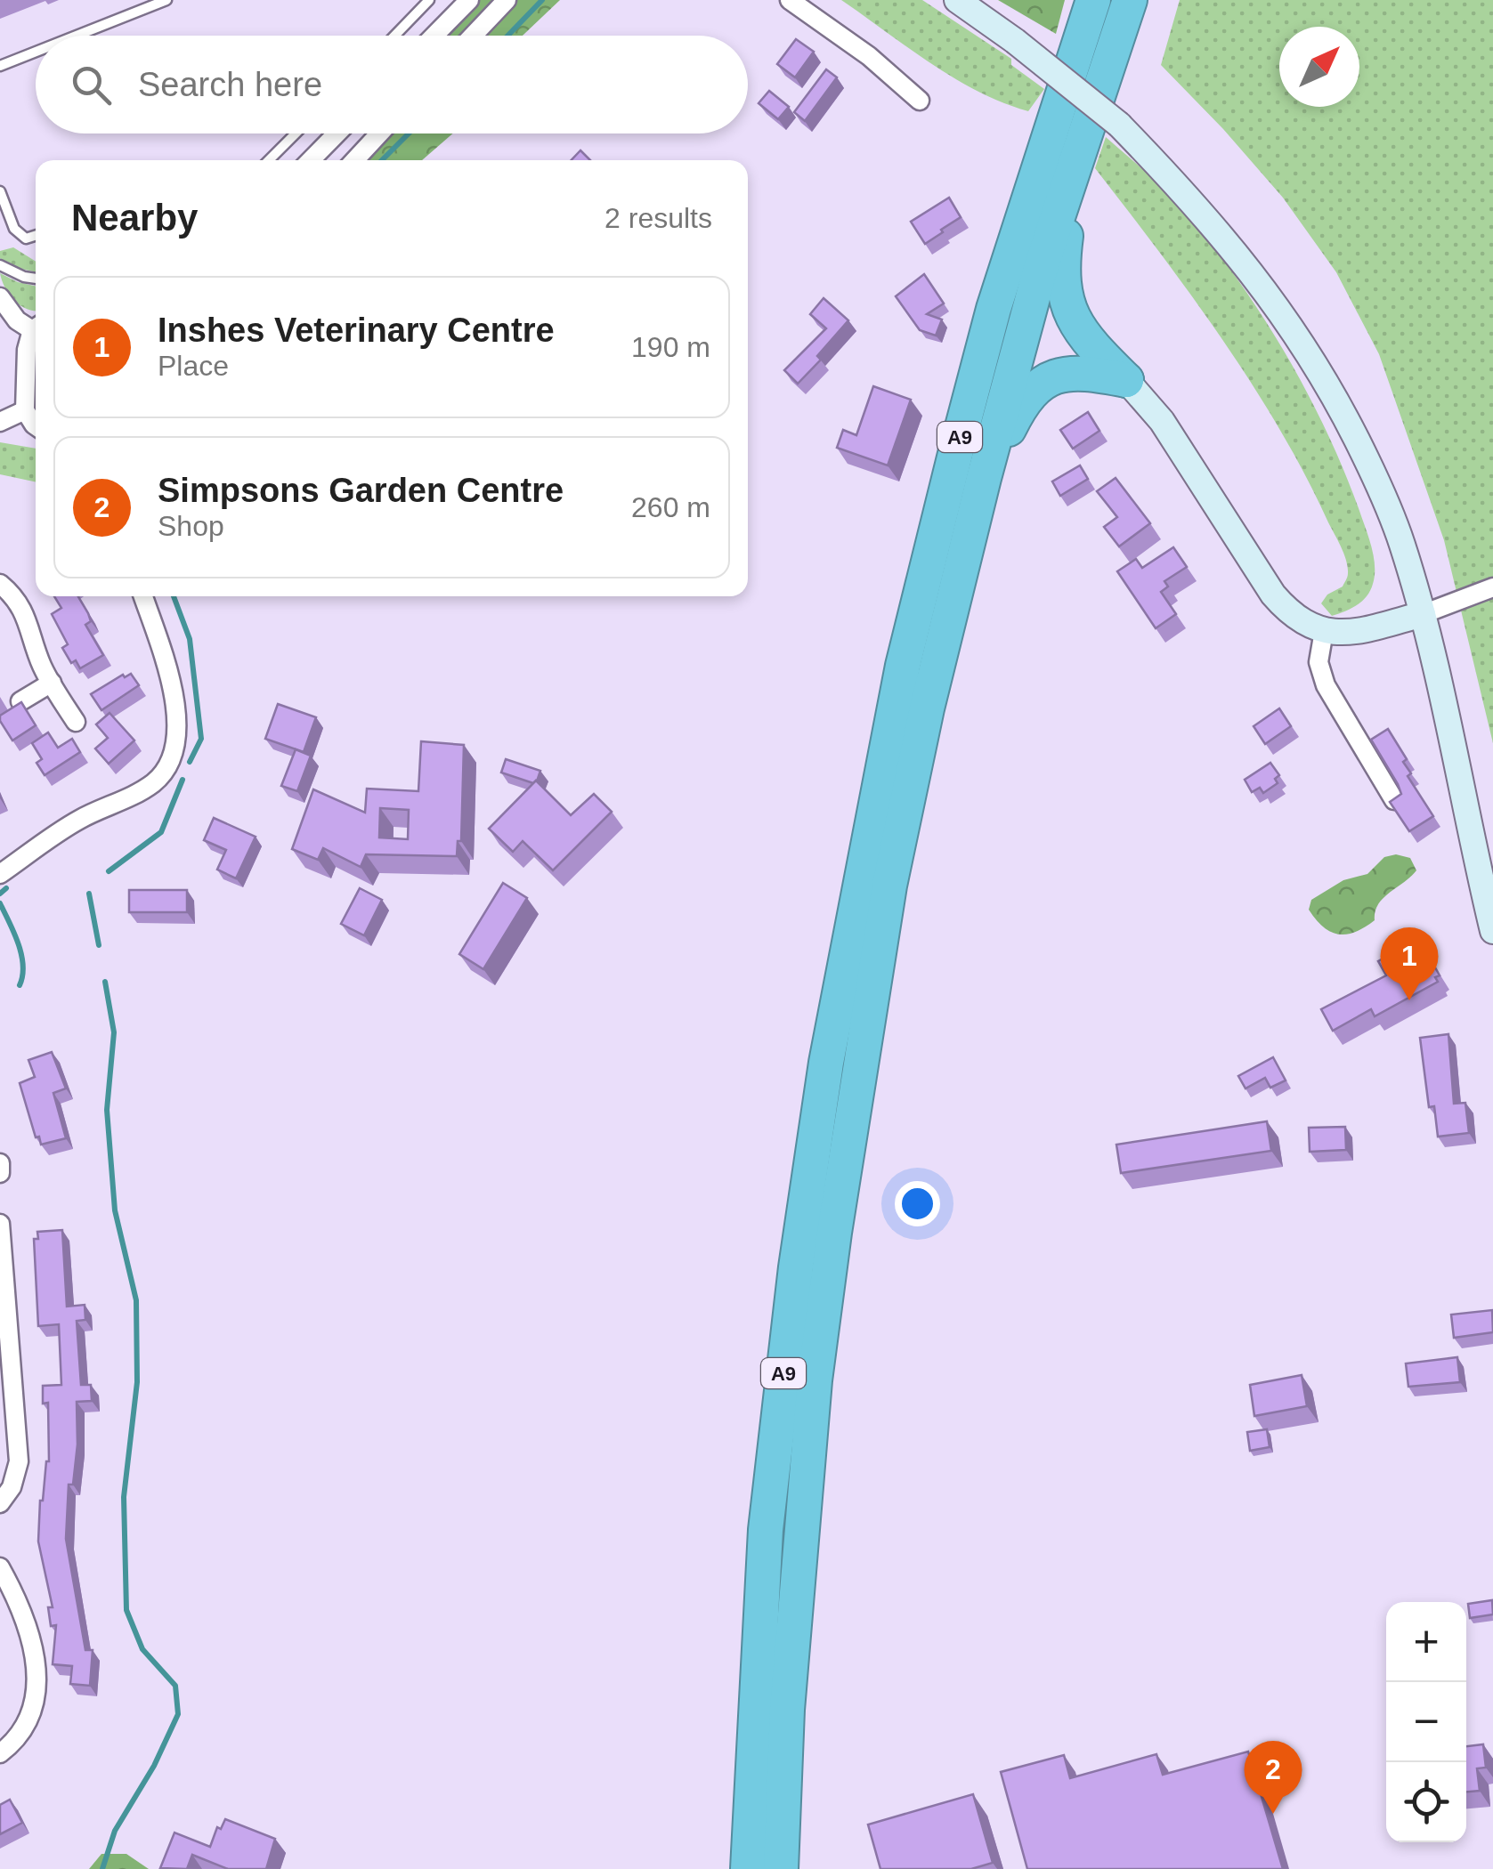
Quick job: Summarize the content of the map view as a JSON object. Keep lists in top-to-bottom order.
{
  "streets": {
    "highway": ["A9"]
  },
  "north": "top right",
  "page": {
    "search": "Search here",
    "heading": ["Nearby", "2 results"],
    "list": [
      {
        "mark": "1",
        "name": "Inshes Veterinary Centre",
        "note": "Place",
        "value": "190 m"
      },
      {
        "mark": "2",
        "name": "Simpsons Garden Centre",
        "note": "Shop",
        "value": "260 m"
      }
    ],
    "pins": ["1", "2"],
    "map_buttons": ["+", "−"]
  }
}
